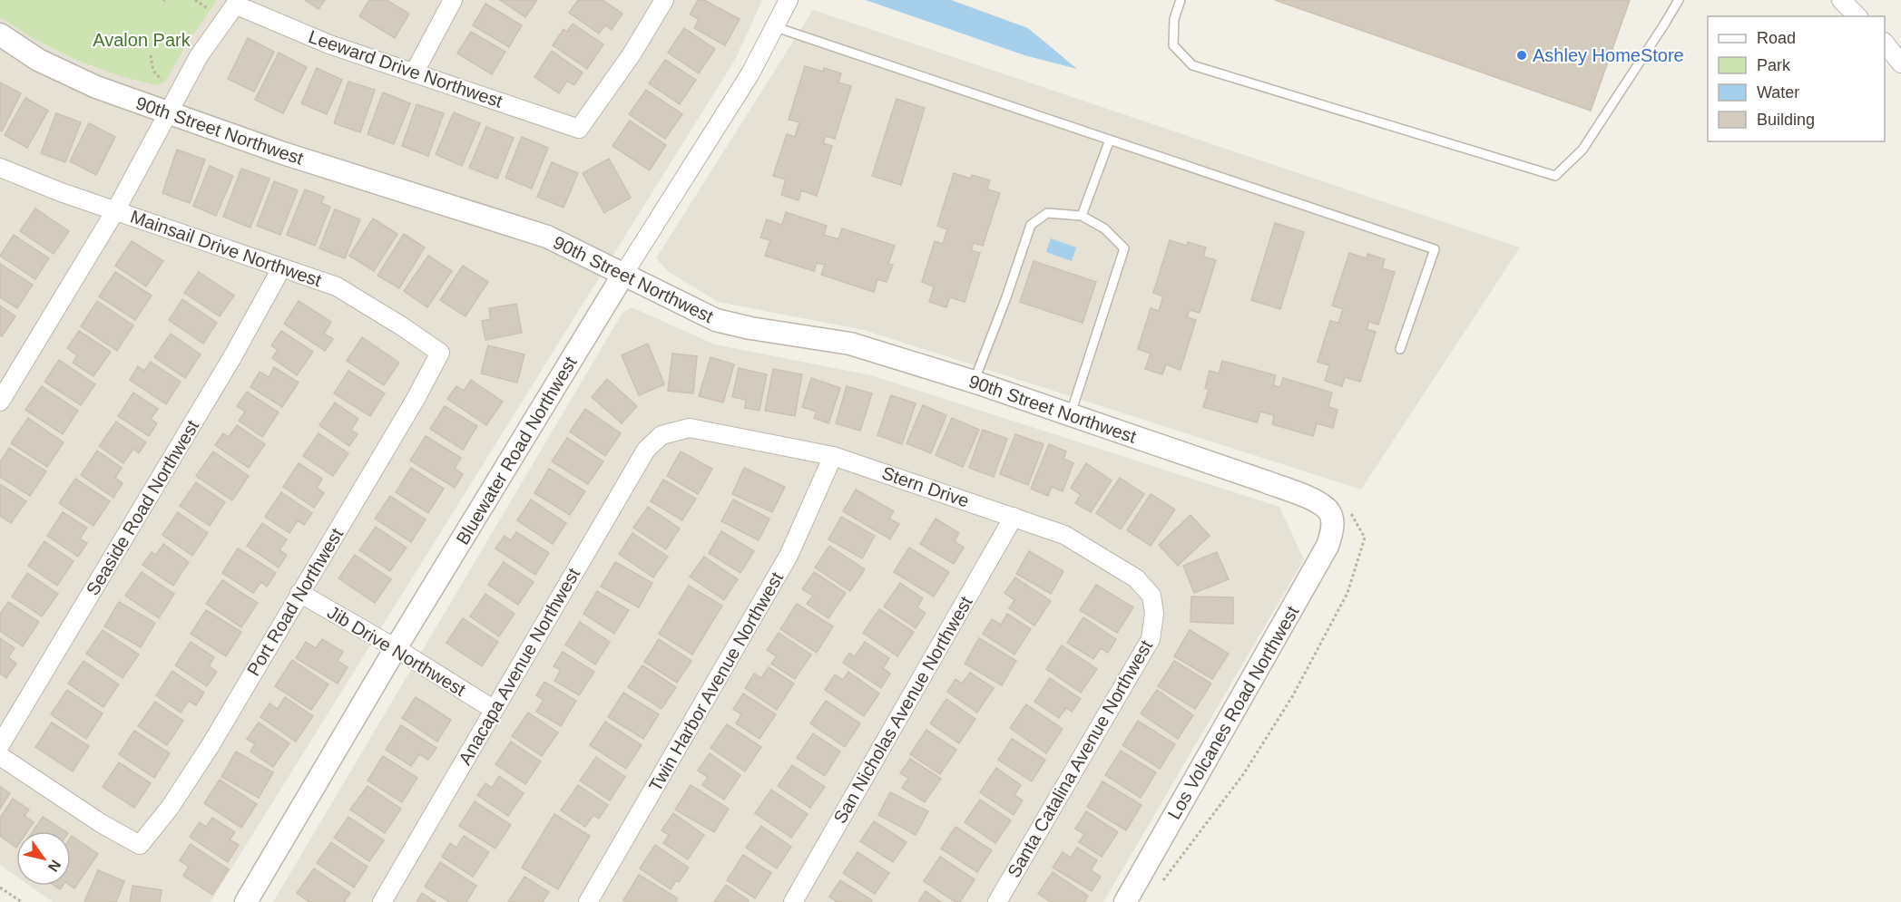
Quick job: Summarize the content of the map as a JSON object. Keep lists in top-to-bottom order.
{
  "streets": {
    "street": [
      "Leeward Drive Northwest",
      "90th Street Northwest",
      "Mainsail Drive Northwest",
      "Bluewater Road Northwest",
      "Stern Drive",
      "Seaside Road Northwest",
      "Port Road Northwest",
      "Jib Drive Northwest",
      "Anacapa Avenue Northwest",
      "Twin Harbor Avenue Northwest",
      "San Nicholas Avenue Northwest",
      "Los Volcanes Road Northwest",
      "Santa Catalina Avenue Northwest"
    ]
  },
  "crossings": [
    ["90th Street Northwest", "Bluewater Road Northwest"],
    ["90th Street Northwest", "Los Volcanes Road Northwest"],
    ["Mainsail Drive Northwest", "Seaside Road Northwest"],
    ["Mainsail Drive Northwest", "Port Road Northwest"],
    ["Bluewater Road Northwest", "Jib Drive Northwest"],
    ["Stern Drive", "Anacapa Avenue Northwest"],
    ["Stern Drive", "Twin Harbor Avenue Northwest"],
    ["Stern Drive", "San Nicholas Avenue Northwest"],
    ["Stern Drive", "Santa Catalina Avenue Northwest"],
    ["Port Road Northwest", "Jib Drive Northwest"],
    ["Jib Drive Northwest", "Anacapa Avenue Northwest"]
  ],
  "parks": ["Avalon Park"],
  "places": ["Ashley HomeStore"],
  "legend": [
    "Road",
    "Park",
    "Water",
    "Building"
  ],
  "north": "bottom right"
}
